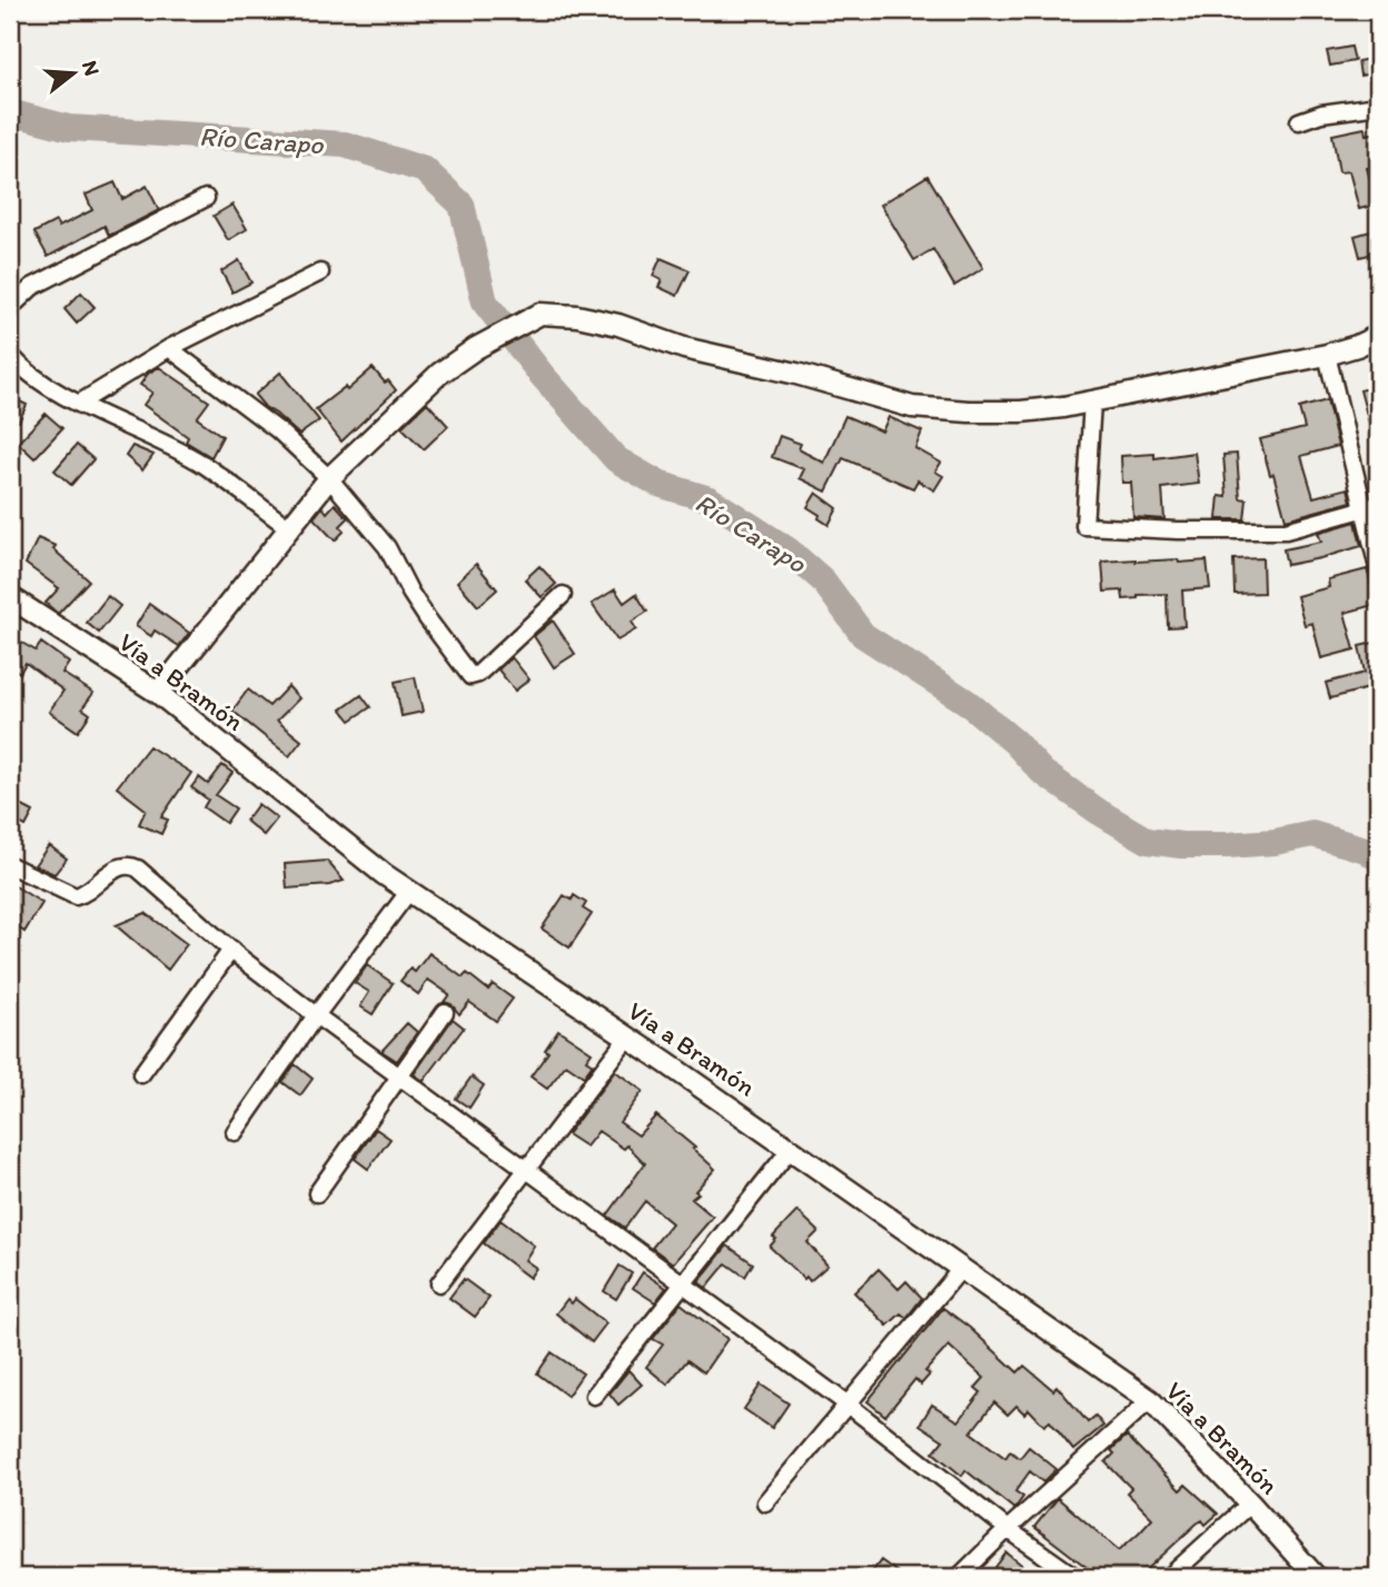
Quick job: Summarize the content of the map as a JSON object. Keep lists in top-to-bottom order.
{
  "streets": {
    "street": ["Vía a Bramón"]
  },
  "water": ["Río Carapo"],
  "north": "right"
}
